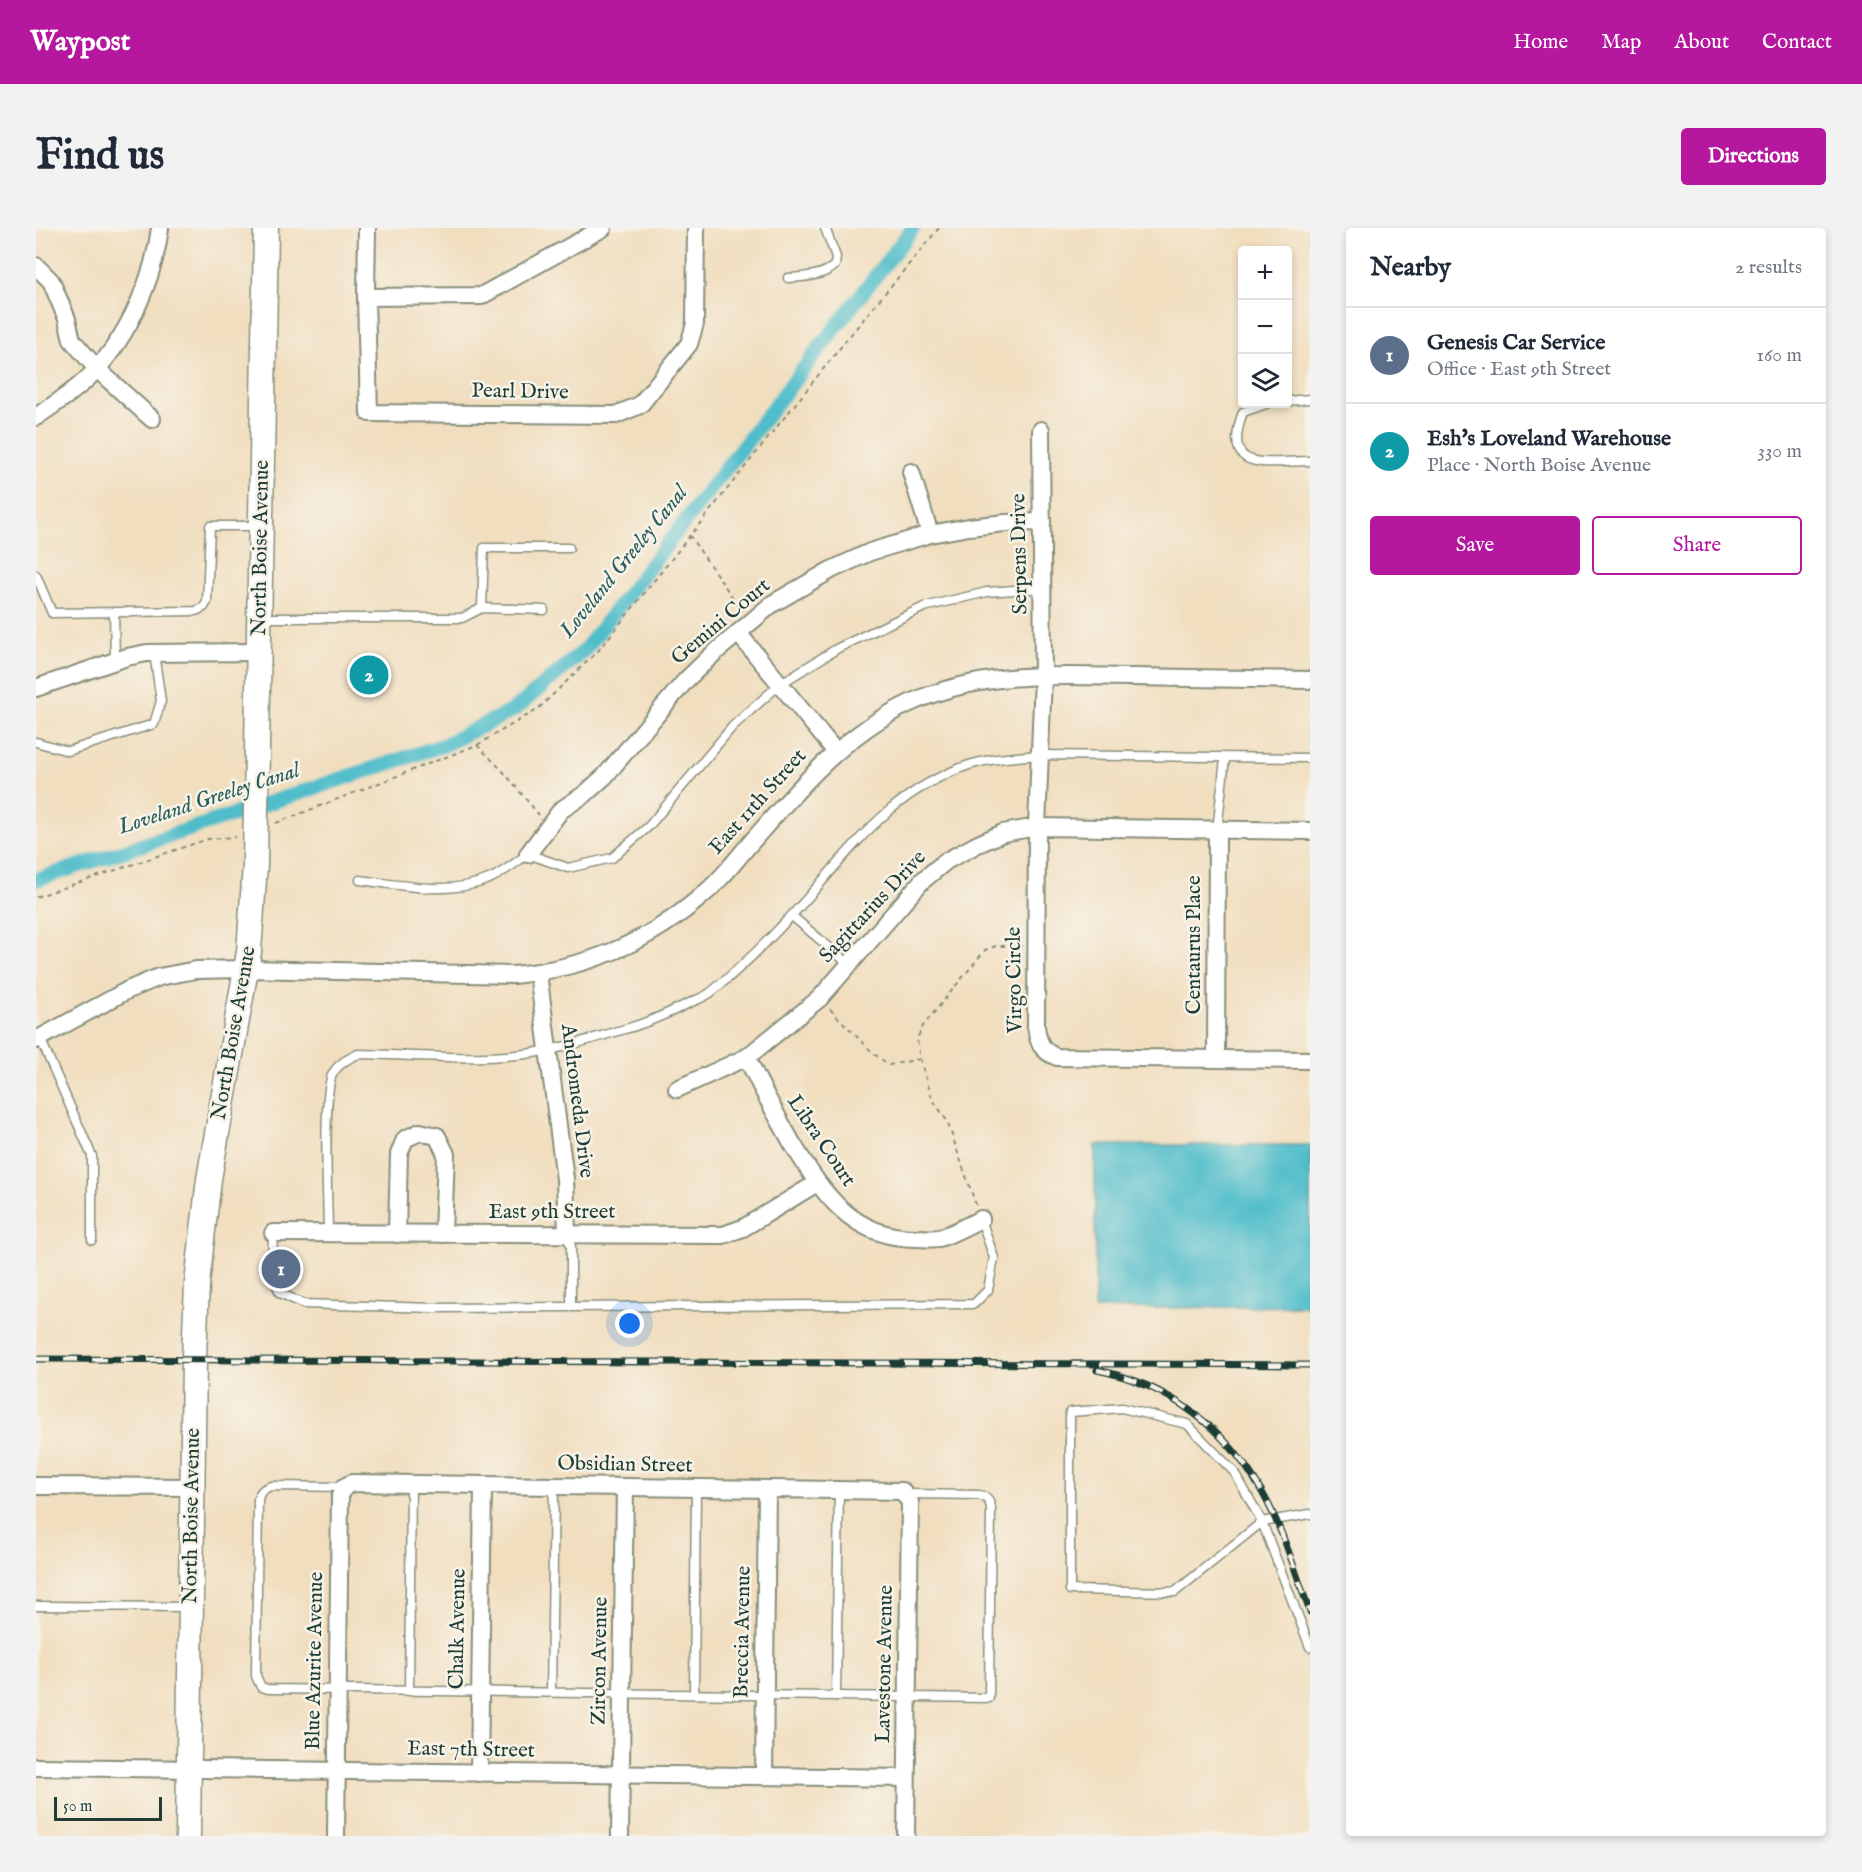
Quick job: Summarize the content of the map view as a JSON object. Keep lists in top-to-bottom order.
{
  "streets": {
    "street": [
      "Pearl Drive",
      "North Boise Avenue",
      "Serpens Drive",
      "Gemini Court",
      "East 11th Street",
      "Sagittarius Drive",
      "Centaurus Place",
      "Virgo Circle",
      "Andromeda Drive",
      "Libra Court",
      "East 9th Street",
      "Obsidian Street",
      "Chalk Avenue",
      "Breccia Avenue",
      "Blue Azurite Avenue",
      "Zircon Avenue",
      "Lavestone Avenue",
      "East 7th Street"
    ]
  },
  "crossings": [
    ["North Boise Avenue", "East 11th Street"],
    ["North Boise Avenue", "East 7th Street"],
    ["Serpens Drive", "Gemini Court"],
    ["Serpens Drive", "East 11th Street"],
    ["Serpens Drive", "Virgo Circle"],
    ["East 11th Street", "Virgo Circle"],
    ["East 11th Street", "Andromeda Drive"],
    ["Sagittarius Drive", "Centaurus Place"],
    ["Sagittarius Drive", "Virgo Circle"],
    ["Sagittarius Drive", "Libra Court"],
    ["Centaurus Place", "Virgo Circle"],
    ["Andromeda Drive", "East 9th Street"],
    ["Libra Court", "East 9th Street"],
    ["Obsidian Street", "Chalk Avenue"],
    ["Obsidian Street", "Breccia Avenue"],
    ["Obsidian Street", "Blue Azurite Avenue"],
    ["Obsidian Street", "Zircon Avenue"],
    ["Obsidian Street", "Lavestone Avenue"],
    ["Chalk Avenue", "East 7th Street"],
    ["Breccia Avenue", "East 7th Street"],
    ["Blue Azurite Avenue", "East 7th Street"],
    ["Zircon Avenue", "East 7th Street"],
    ["Lavestone Avenue", "East 7th Street"]
  ],
  "water": ["Loveland Greeley Canal"],
  "scale_bar": "50 m",
  "page": {
    "header": "Waypost",
    "nav": [
      "Home",
      "Map",
      "About",
      "Contact"
    ],
    "buttons": [
      "Directions",
      ["Save", "Share"]
    ],
    "title": "Find us",
    "heading": ["Nearby", "2 results"],
    "map_buttons": ["+", "−"],
    "list": [
      {
        "mark": "1",
        "name": "Genesis Car Service",
        "note": "Office · East 9th Street",
        "value": "160 m"
      },
      {
        "mark": "2",
        "name": "Esh's Loveland Warehouse",
        "note": "Place · North Boise Avenue",
        "value": "330 m"
      }
    ],
    "pins": ["2", "1"],
    "scale": "50 m"
  }
}
